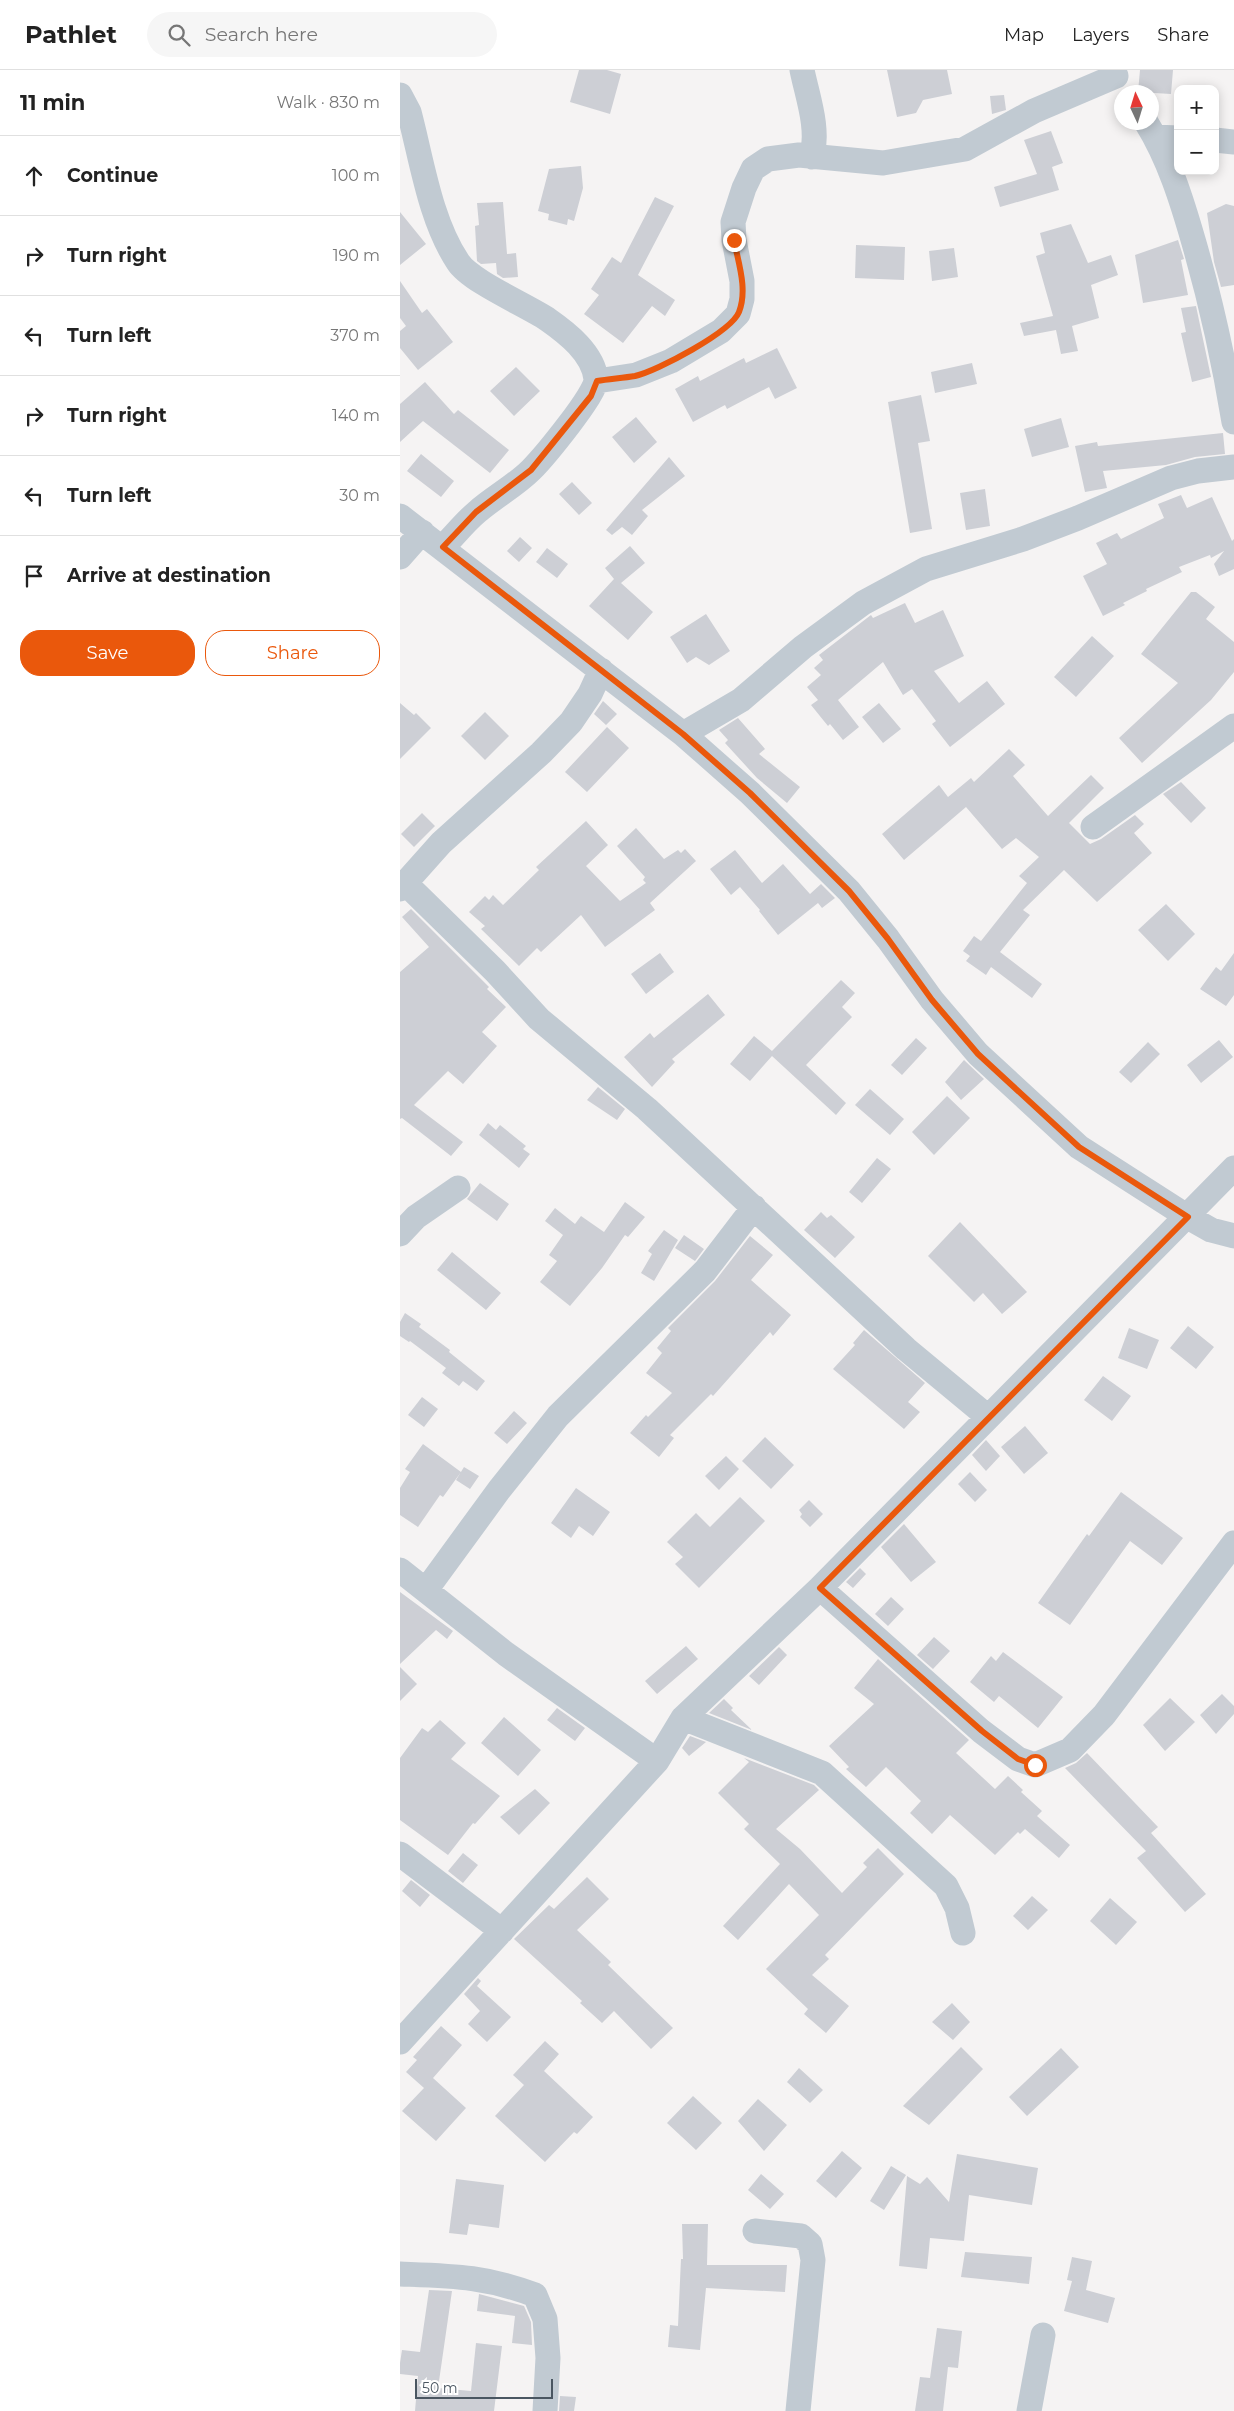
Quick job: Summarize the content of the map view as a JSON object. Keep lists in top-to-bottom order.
{
  "scale_bar": "50 m",
  "north": "top",
  "page": {
    "header": "Pathlet",
    "search": "Search here",
    "nav": ["Map", "Layers", "Share"],
    "heading": ["11 min", "Walk · 830 m"],
    "map_buttons": ["+", "−"],
    "list": [
      ["Continue", "100 m"],
      ["Turn right", "190 m"],
      ["Turn left", "370 m"],
      ["Turn right", "140 m"],
      ["Turn left", "30 m"],
      "Arrive at destination"
    ],
    "buttons": ["Save", "Share"],
    "scale": "50 m"
  }
}
